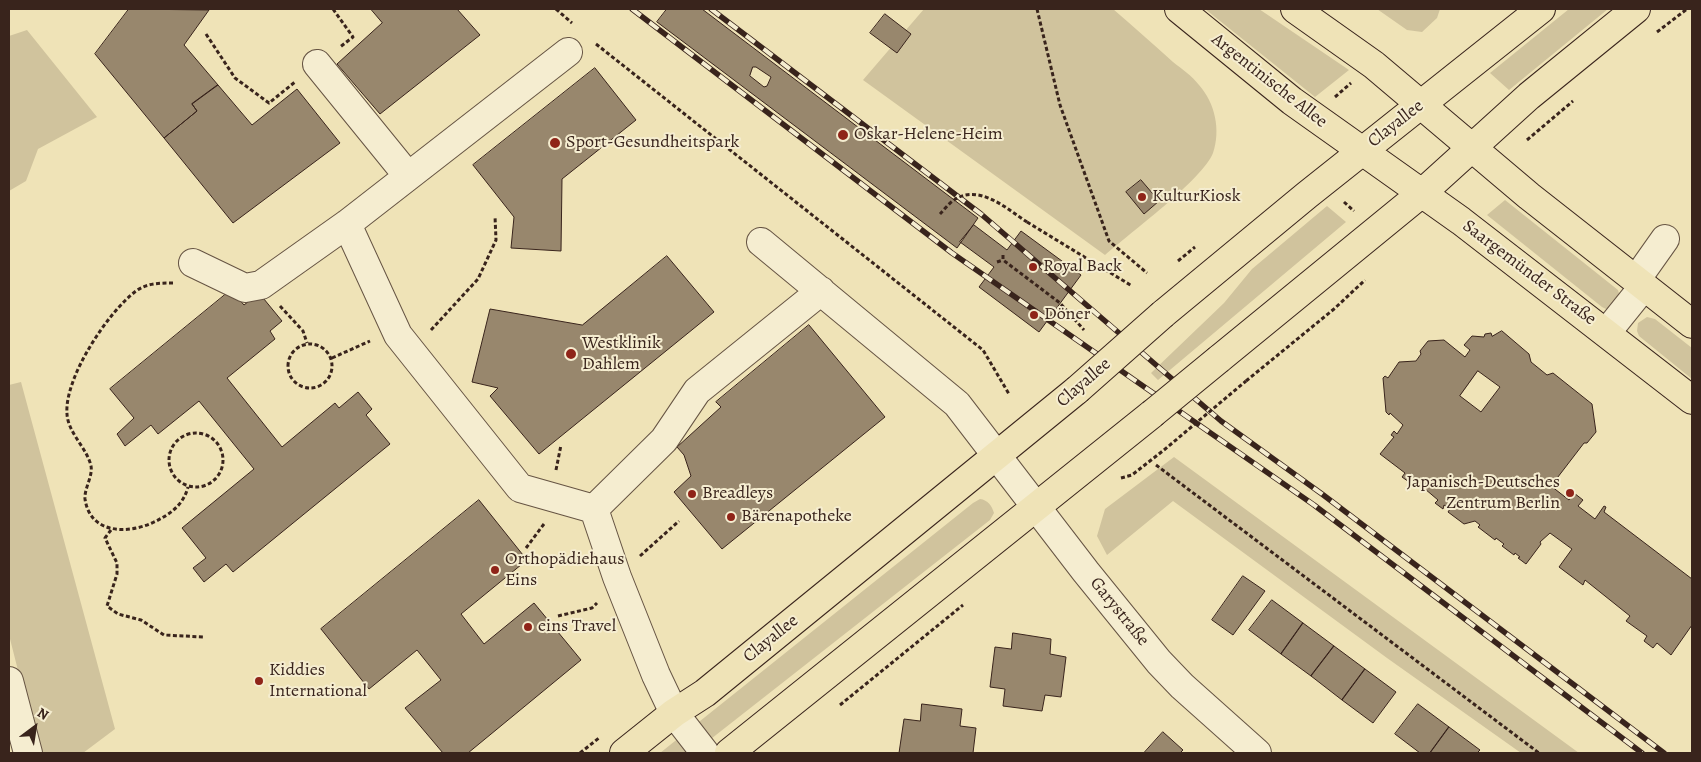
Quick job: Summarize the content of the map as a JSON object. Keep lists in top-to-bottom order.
{
  "streets": {
    "main road": ["Argentinische Allee", "Clayallee", "Saargemünder Straße"],
    "street": ["Garystraße"]
  },
  "crossings": [
    ["Argentinische Allee", "Clayallee"],
    ["Argentinische Allee", "Saargemünder Straße"],
    ["Clayallee", "Saargemünder Straße"],
    ["Clayallee", "Garystraße"]
  ],
  "places": [
    "Oskar-Helene-Heim",
    "Sport-Gesundheitspark",
    "KulturKiosk",
    "Royal Back",
    "Döner",
    "Westklinik Dahlem",
    "Japanisch-Deutsches Zentrum Berlin",
    "Breadleys",
    "Bärenapotheke",
    "Orthopädiehaus Eins",
    "eins Travel",
    "Kiddies International"
  ],
  "north": "top right"
}
